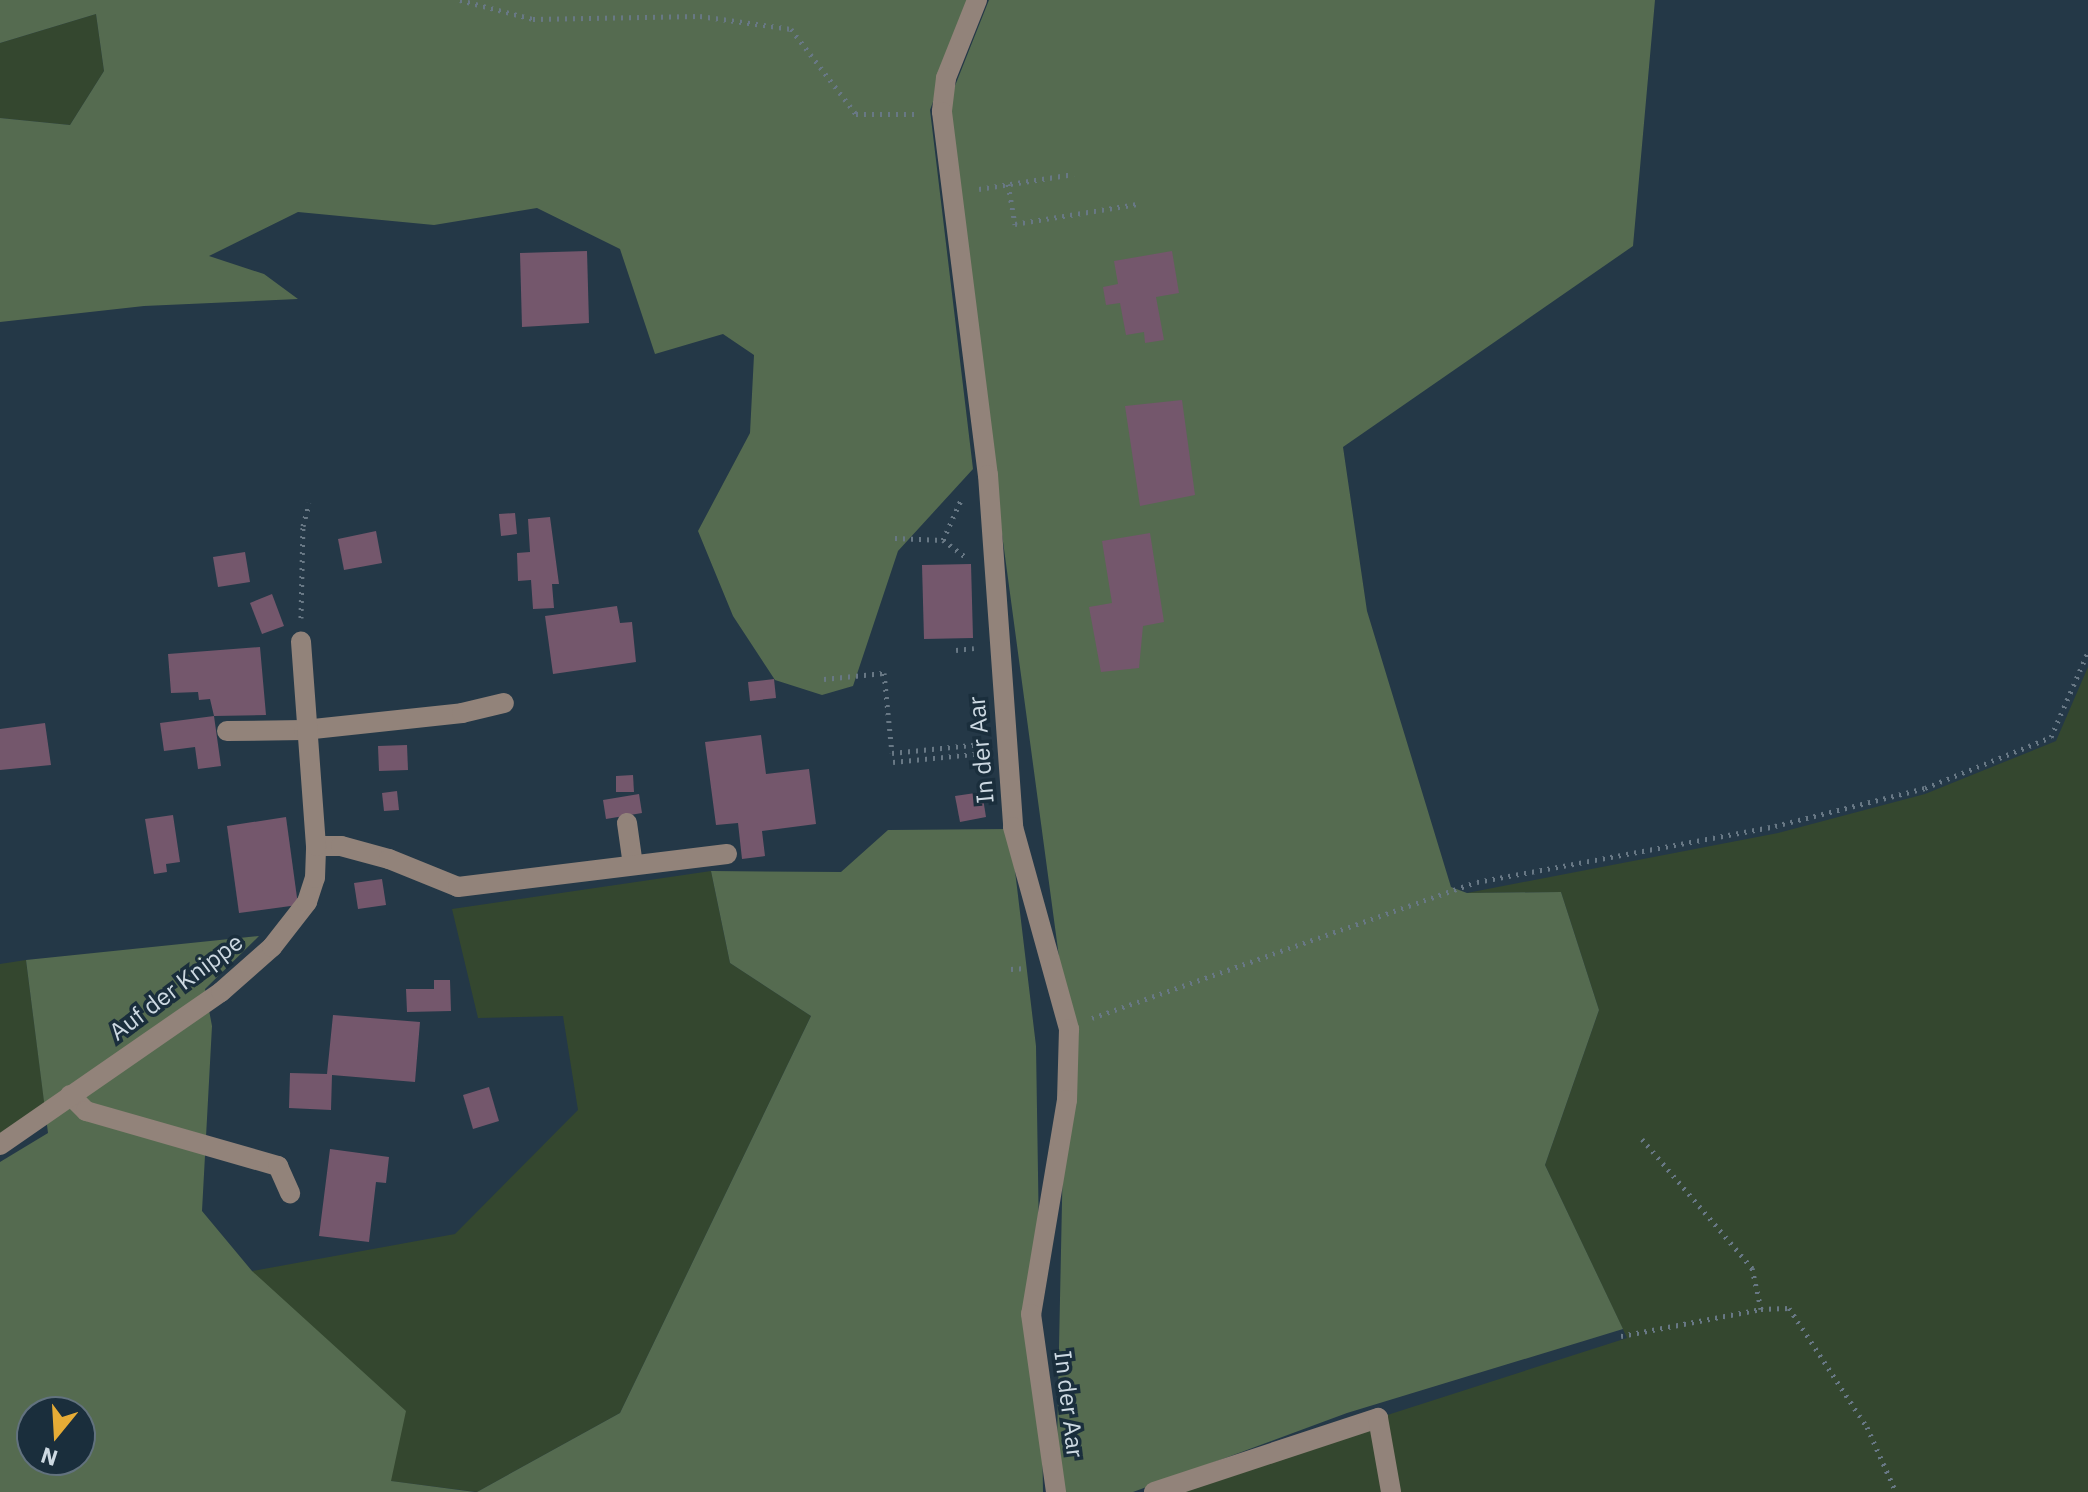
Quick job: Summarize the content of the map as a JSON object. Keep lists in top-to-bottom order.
{
  "streets": {
    "street": ["In der Aar", "Auf der Knippe"]
  },
  "north": "bottom"
}
